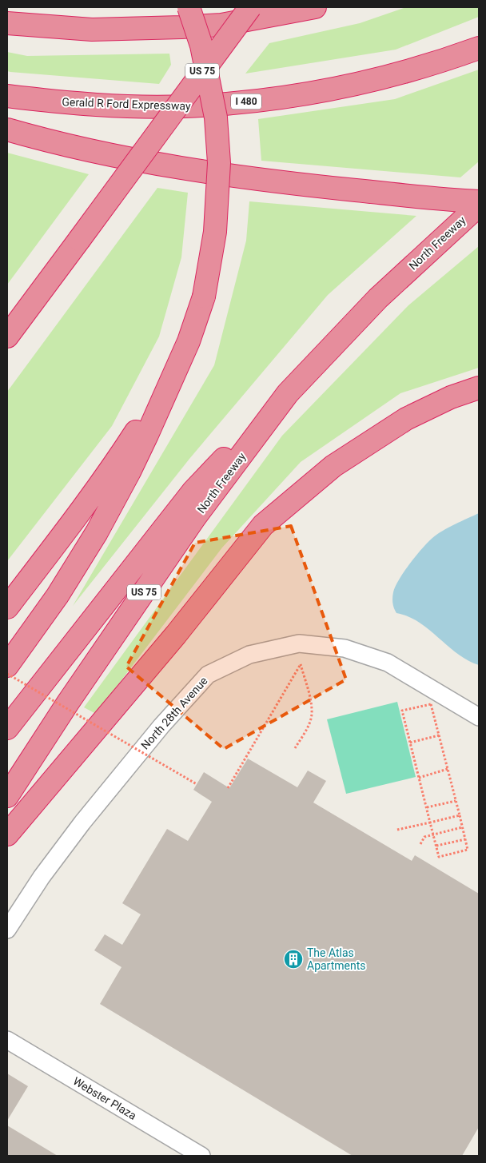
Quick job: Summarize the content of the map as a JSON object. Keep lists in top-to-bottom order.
{
  "streets": {
    "highway": [
      "US 75",
      "I 480",
      "Gerald R Ford Expressway",
      "North Freeway"
    ],
    "street": ["North 28th Avenue", "Webster Plaza"]
  },
  "places": {
    "building": ["The Atlas Apartments"]
  }
}
